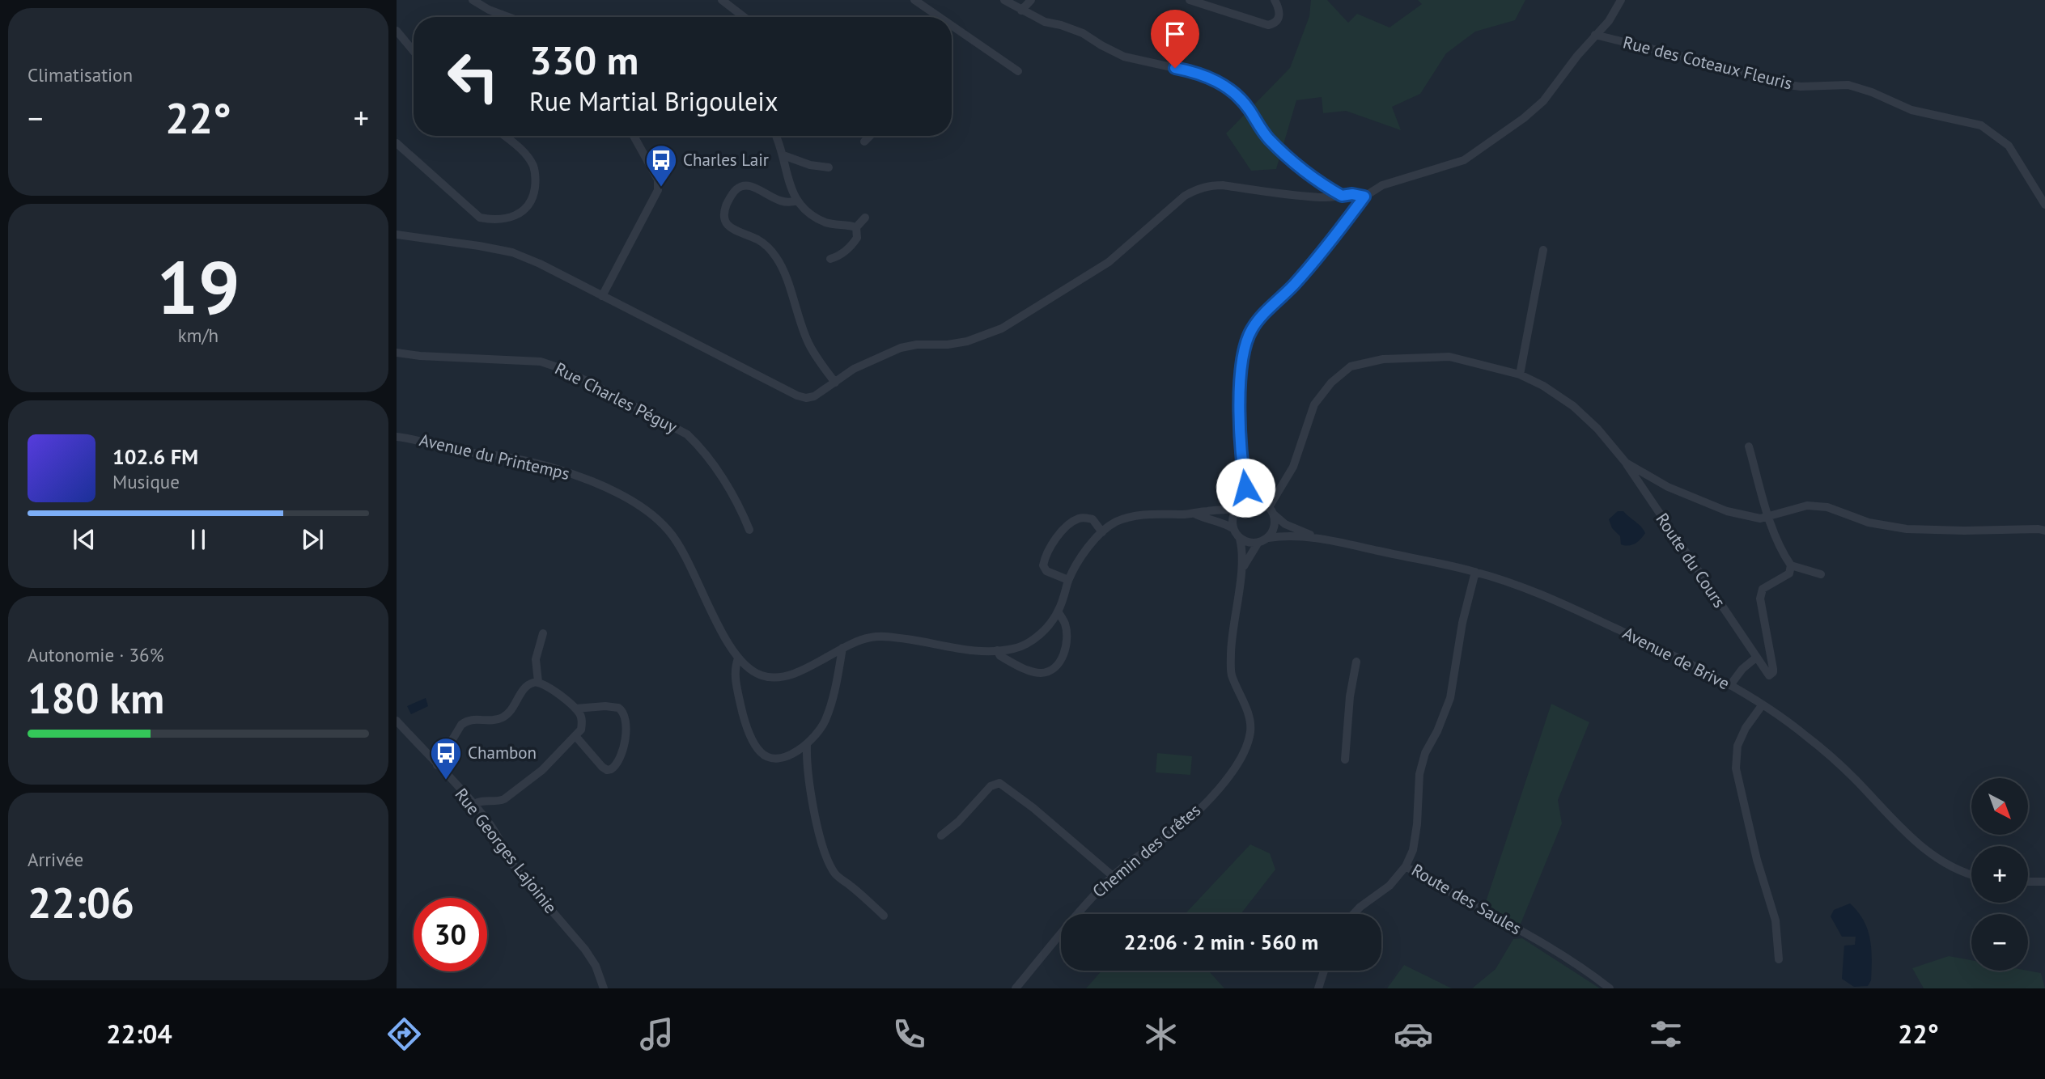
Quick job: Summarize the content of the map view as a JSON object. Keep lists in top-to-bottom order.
{
  "streets": {
    "street": [
      "Rue des Coteaux Fleuris",
      "Rue Charles Péguy",
      "Avenue du Printemps",
      "Route du Cours",
      "Avenue de Brive",
      "Rue Georges Lajoinie",
      "Chemin des Crêtes",
      "Route des Saules"
    ]
  },
  "crossings": [
    ["Avenue du Printemps", "Route du Cours"],
    ["Avenue du Printemps", "Chemin des Crêtes"],
    ["Route du Cours", "Chemin des Crêtes"],
    ["Avenue de Brive", "Route des Saules"]
  ],
  "places": {
    "bus stop": ["Charles Lair", "Chambon"]
  },
  "north": "bottom right",
  "page": {
    "tile": [
      "Climatisation",
      ["19", "km/h"],
      ["Autonomie · 36%", "180 km"],
      ["Arrivée", "22:06"]
    ],
    "turn": ["330 m", "Rue Martial Brigouleix"],
    "heat": ["−", "22°", "+"],
    "song": ["102.6 FM", "Musique"],
    "map_buttons": ["+", "−"],
    "limit": "30",
    "trip": "22:06 · 2 min · 560 m",
    "tabs": ["22:04", "22°"]
  }
}
